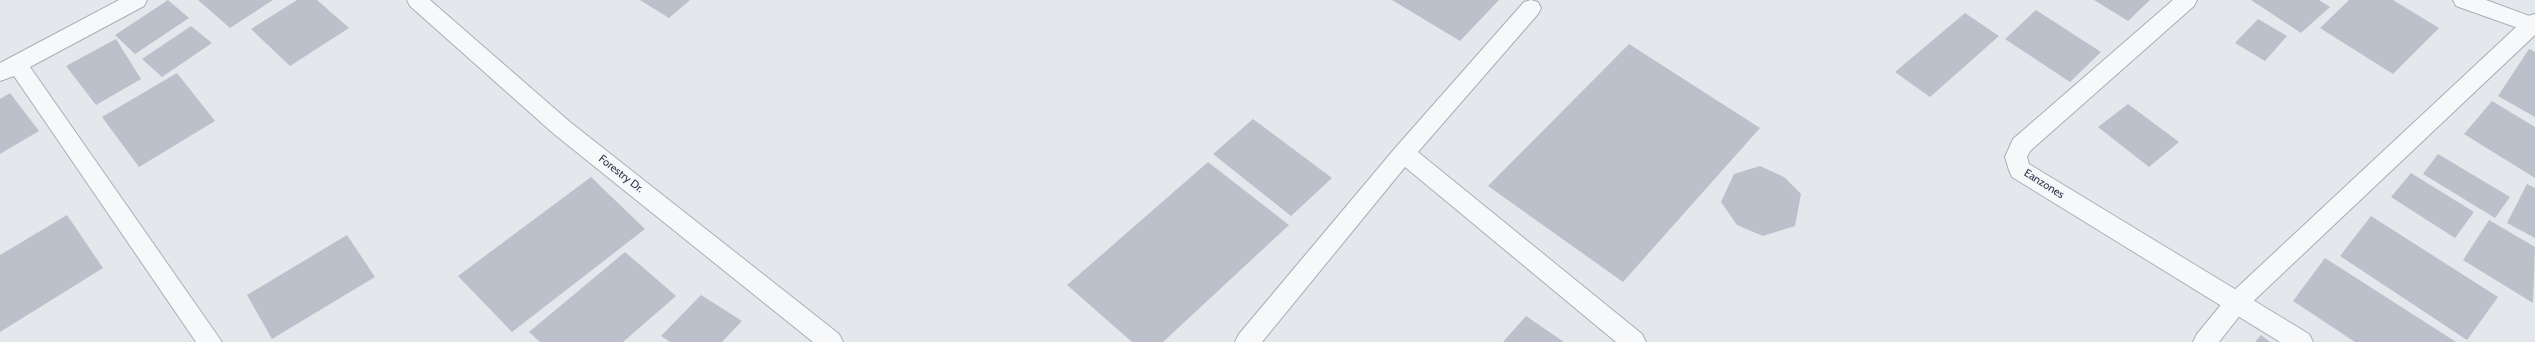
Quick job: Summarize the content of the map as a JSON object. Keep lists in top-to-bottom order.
{
  "streets": {
    "street": ["Forestry Dr.", "Eanzones"]
  }
}
